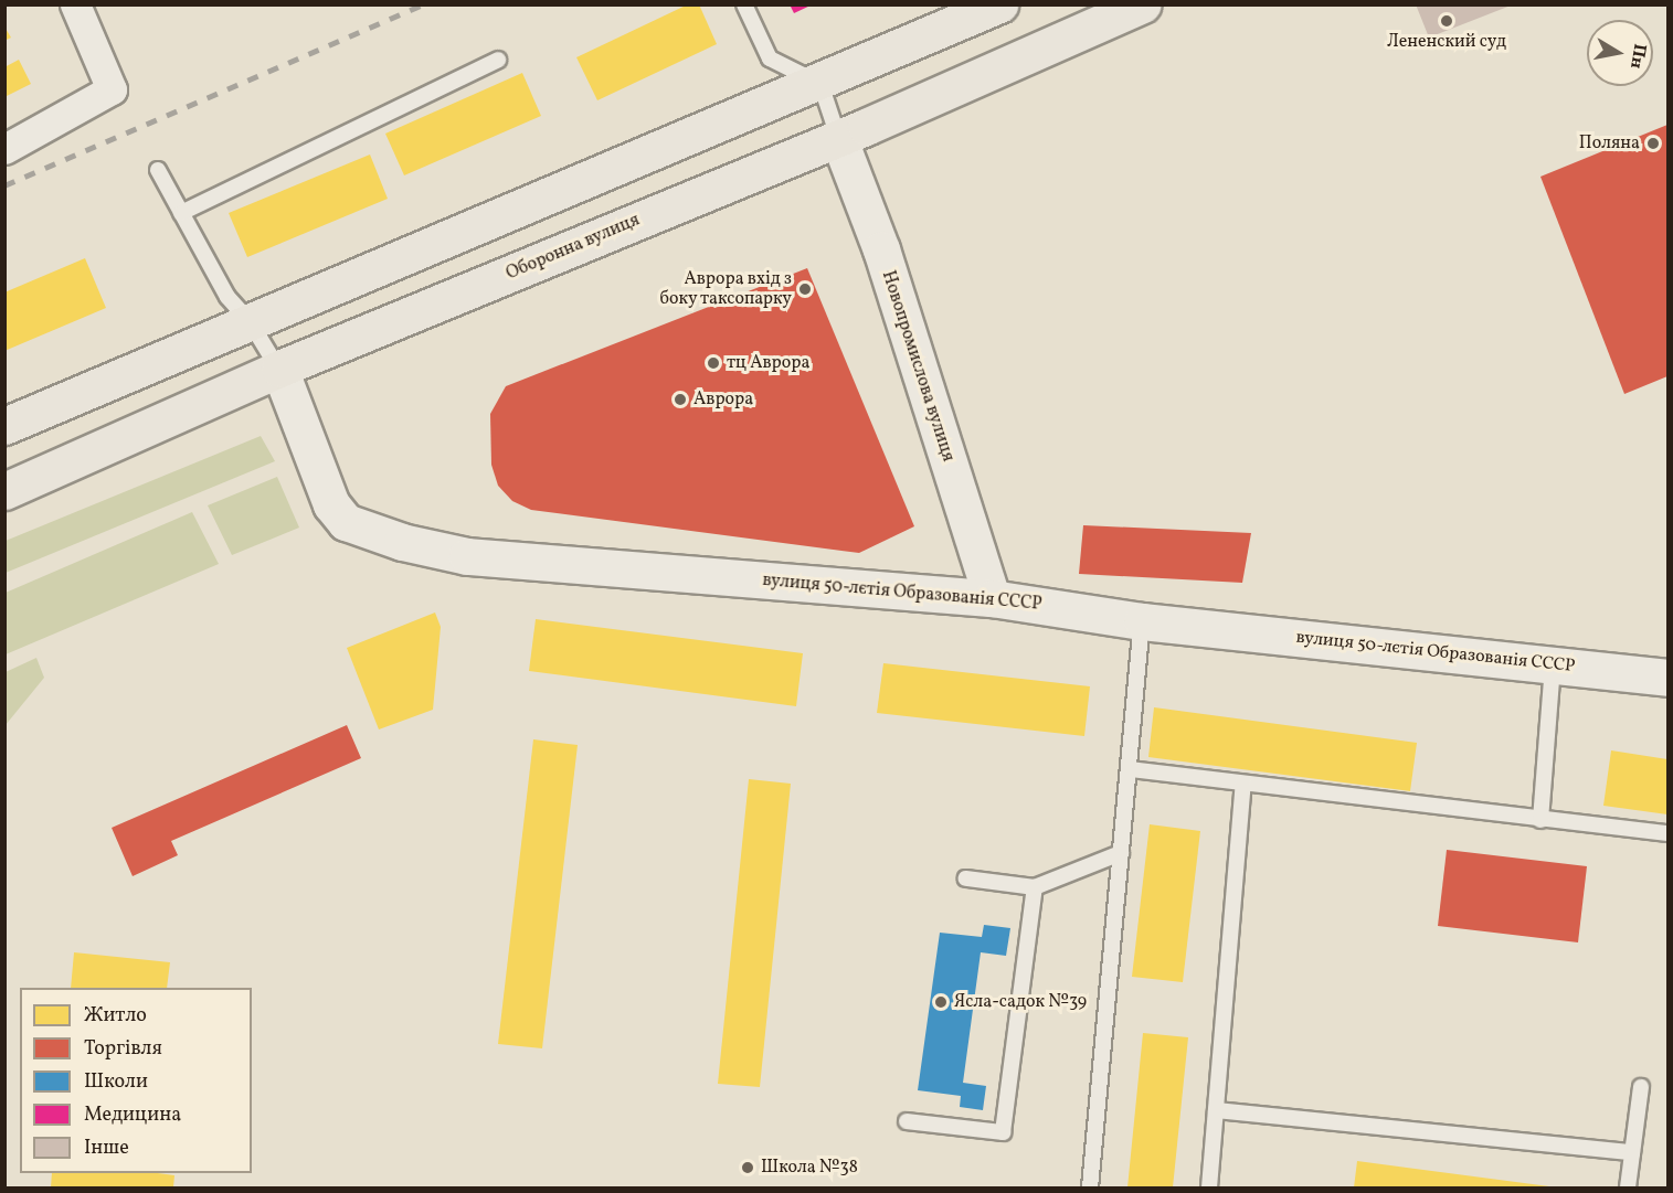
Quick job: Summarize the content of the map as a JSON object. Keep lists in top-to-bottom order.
{
  "streets": {
    "main road": ["Оборонна вулиця"],
    "street": ["Новопромислова вулиця", "вулиця 50-лєтія Образованія СССР"]
  },
  "crossings": [
    ["Оборонна вулиця", "Новопромислова вулиця"],
    ["Оборонна вулиця", "вулиця 50-лєтія Образованія СССР"],
    ["Новопромислова вулиця", "вулиця 50-лєтія Образованія СССР"]
  ],
  "places": [
    "Лененский суд",
    "Поляна",
    "Аврора вхід з боку таксопарку",
    "тц Аврора",
    "Аврора",
    "Ясла-садок №39",
    "Школа №38"
  ],
  "legend": [
    "Житло",
    "Торгівля",
    "Школи",
    "Медицина",
    "Інше"
  ],
  "north": "right"
}
